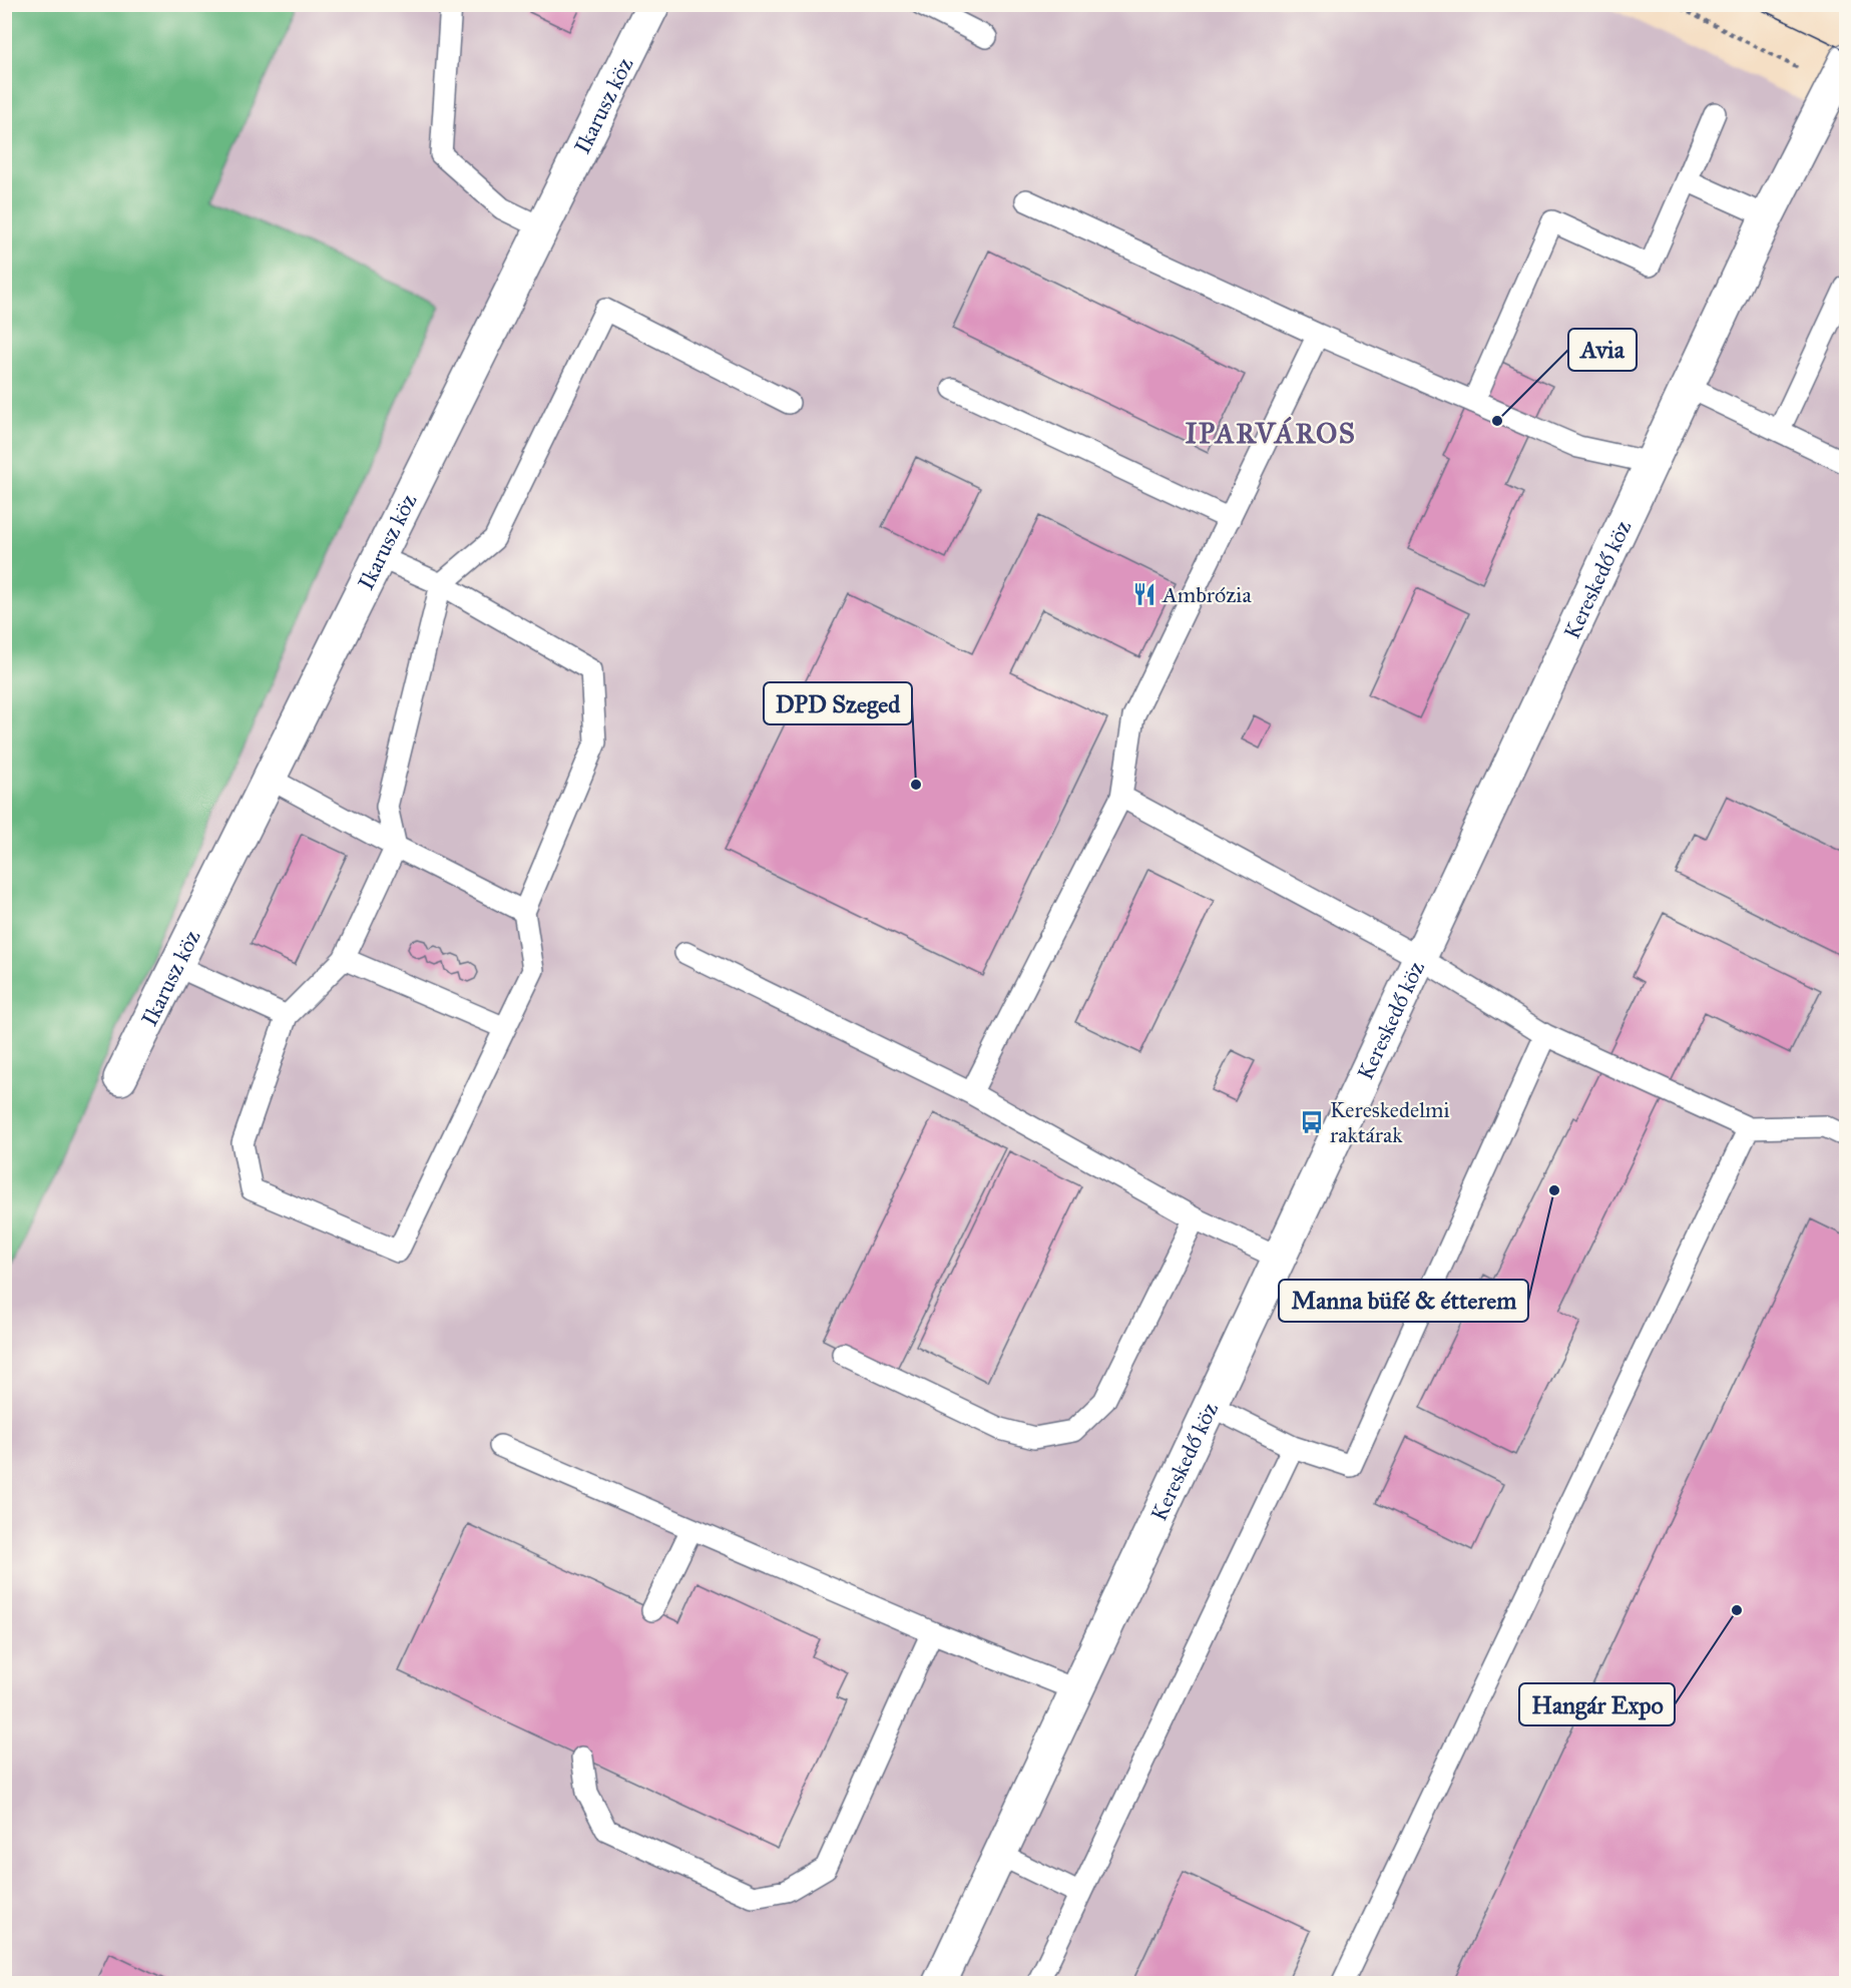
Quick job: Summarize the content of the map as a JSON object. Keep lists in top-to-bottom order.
{
  "streets": {
    "street": ["Ikarusz köz", "Kereskedő köz"]
  },
  "districts": ["IPARVÁROS"],
  "places": {
    "other": [
      "Avia",
      "DPD Szeged",
      "Manna büfé & étterem",
      "Hangár Expo"
    ],
    "restaurant": ["Ambrózia"],
    "bus stop": ["Kereskedelmi raktárak"]
  }
}
